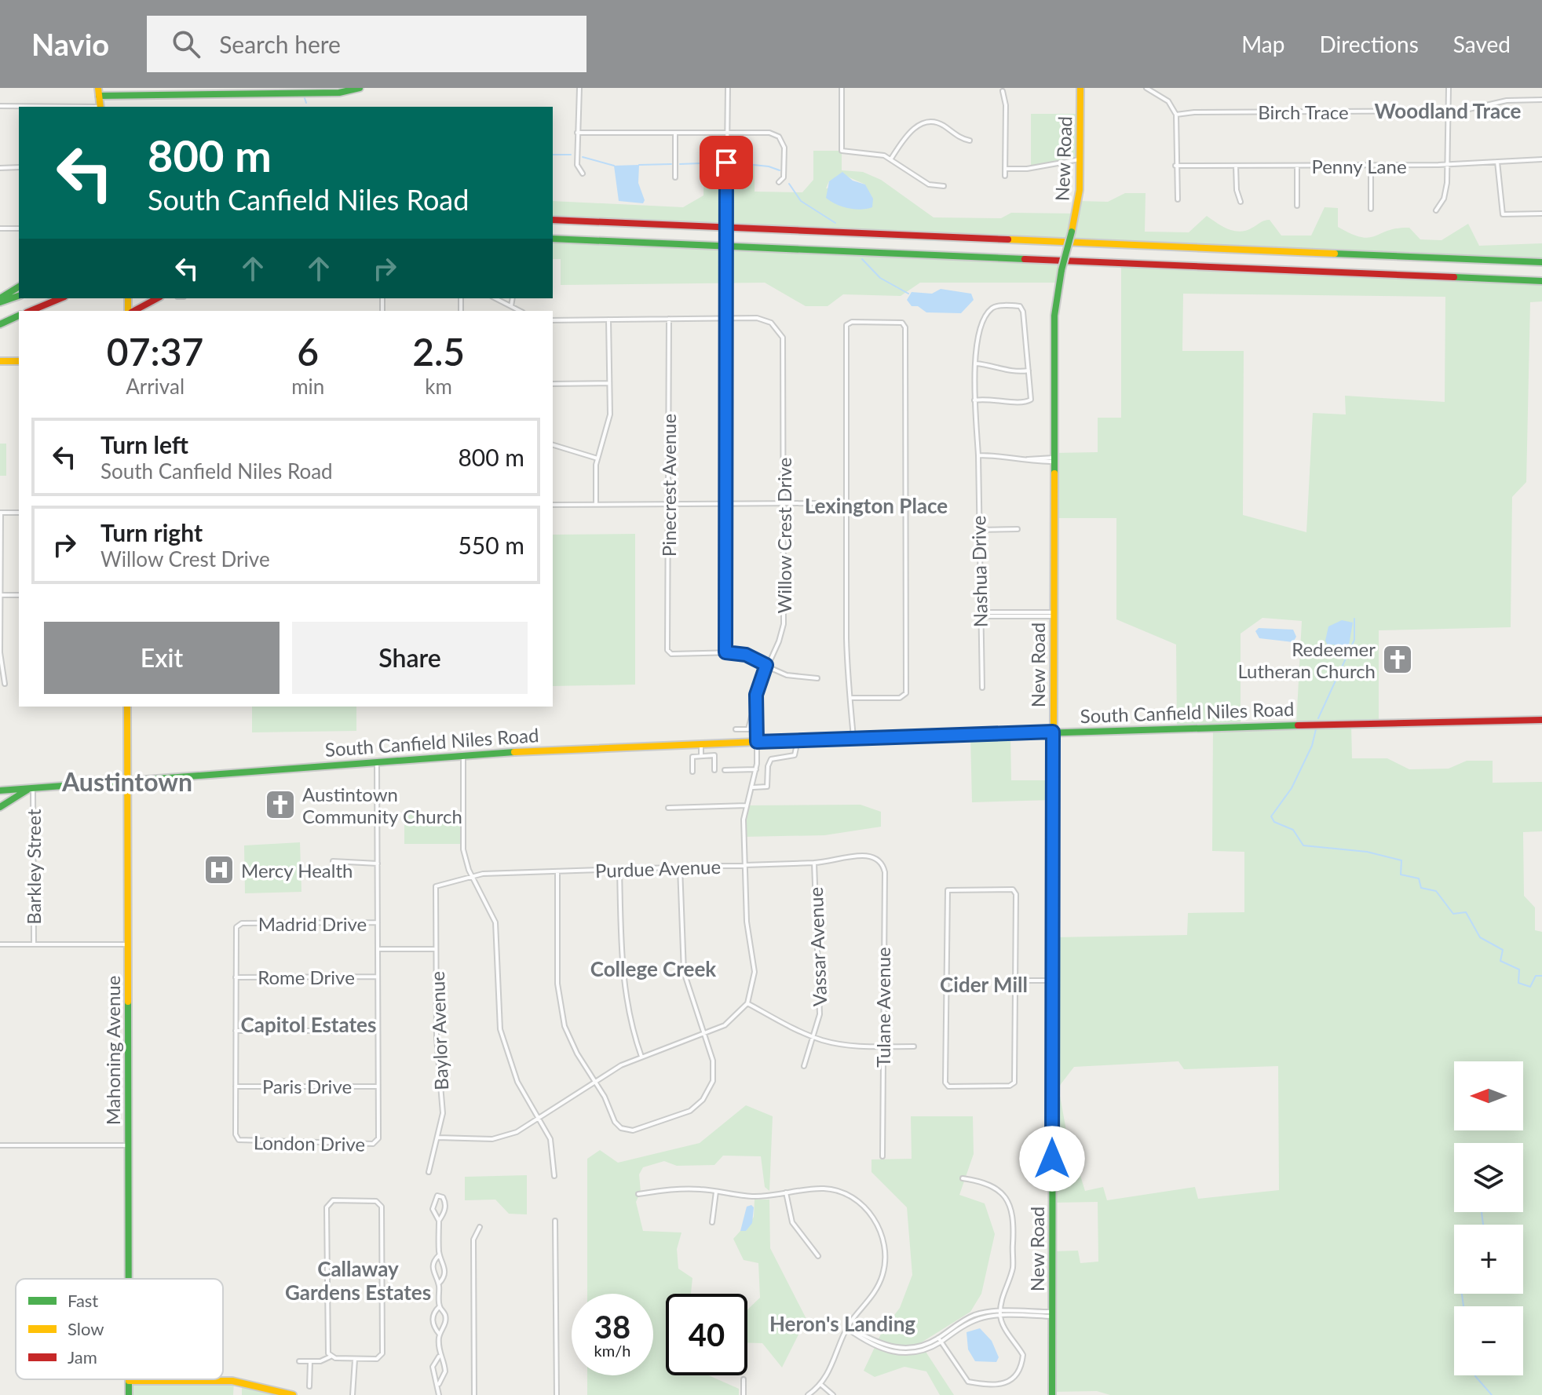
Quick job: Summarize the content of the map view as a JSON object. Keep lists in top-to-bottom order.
{
  "streets": {
    "main road": ["New Road", "South Canfield Niles Road", "Mahoning Avenue"],
    "street": [
      "Birch Trace",
      "Penny Lane",
      "Pinecrest Avenue",
      "Willow Crest Drive",
      "Nashua Drive",
      "Barkley Street",
      "Purdue Avenue",
      "Madrid Drive",
      "Vassar Avenue",
      "Rome Drive",
      "Tulane Avenue",
      "Baylor Avenue",
      "Paris Drive",
      "London Drive"
    ]
  },
  "crossings": [
    ["New Road", "South Canfield Niles Road"],
    ["Willow Crest Drive", "South Canfield Niles Road"],
    ["Willow Crest Drive", "Purdue Avenue"],
    ["South Canfield Niles Road", "Barkley Street"],
    ["South Canfield Niles Road", "Mahoning Avenue"],
    ["South Canfield Niles Road", "London Drive"],
    ["Purdue Avenue", "Vassar Avenue"],
    ["Purdue Avenue", "Tulane Avenue"],
    ["Purdue Avenue", "Baylor Avenue"],
    ["Madrid Drive", "Rome Drive"],
    ["Madrid Drive", "Paris Drive"],
    ["Madrid Drive", "London Drive"],
    ["Rome Drive", "London Drive"],
    ["Paris Drive", "London Drive"]
  ],
  "districts": [
    "Woodland Trace",
    "Lexington Place",
    "Austintown",
    "College Creek",
    "Cider Mill",
    "Capitol Estates",
    "Callaway Gardens Estates",
    "Heron's Landing"
  ],
  "places": {
    "church": ["Redeemer Lutheran Church", "Austintown Community Church"],
    "hospital": ["Mercy Health"]
  },
  "legend": ["Fast", "Slow", "Jam"],
  "north": "left",
  "page": {
    "header": "Navio",
    "search": "Search here",
    "nav": ["Map", "Directions", "Saved"],
    "turn": ["800 m", "South Canfield Niles Road"],
    "eta": [
      "07:37",
      "Arrival",
      "6",
      "min",
      "2.5",
      "km"
    ],
    "list": [
      {
        "name": "Turn left",
        "note": "South Canfield Niles Road",
        "value": "800 m"
      },
      {
        "name": "Turn right",
        "note": "Willow Crest Drive",
        "value": "550 m"
      }
    ],
    "buttons": ["Exit", "Share"],
    "map_buttons": ["+", "−"],
    "speed": "38 km/h",
    "limit": "40"
  }
}
